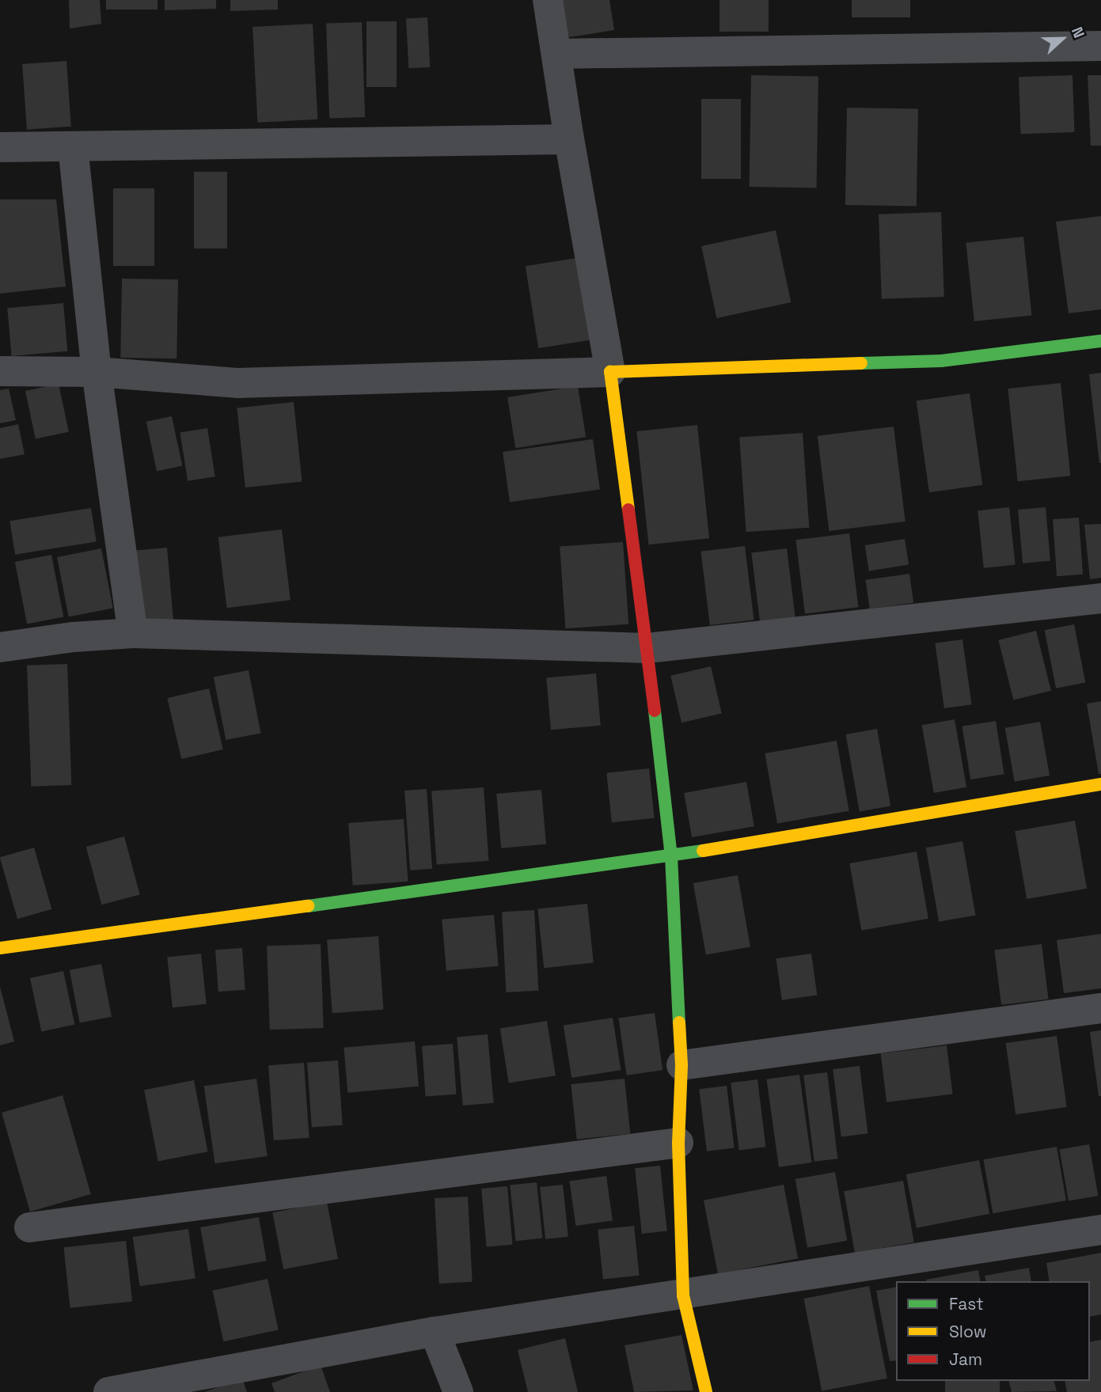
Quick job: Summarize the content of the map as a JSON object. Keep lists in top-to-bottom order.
{
  "legend": ["Fast", "Slow", "Jam"],
  "north": "right"
}
